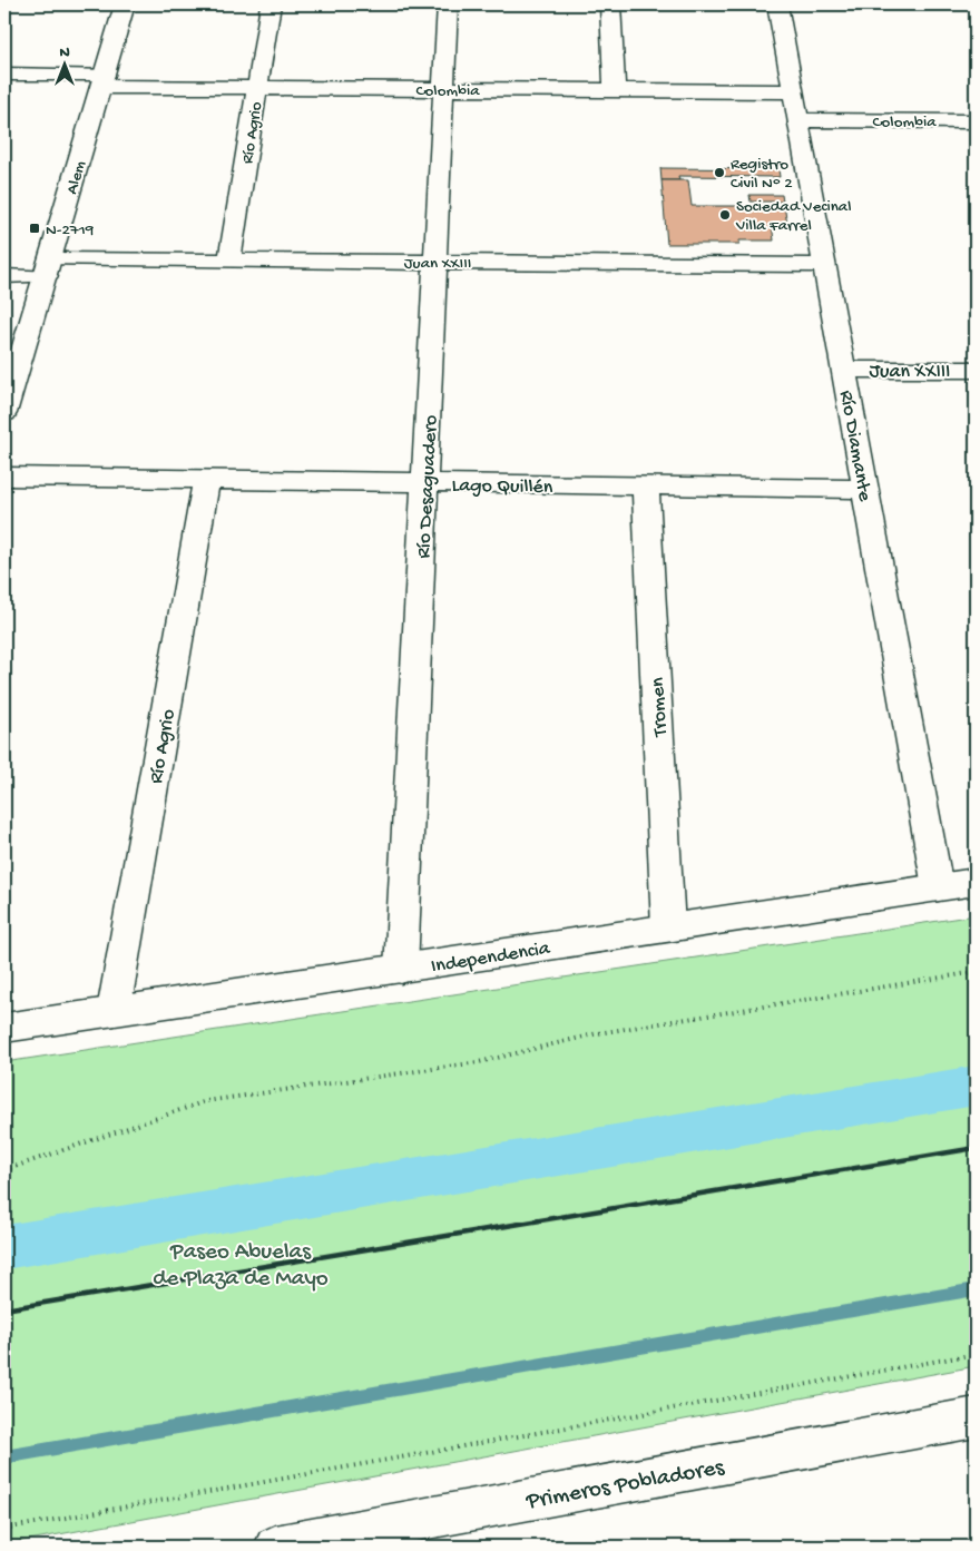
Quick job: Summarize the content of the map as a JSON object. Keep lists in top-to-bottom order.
{
  "streets": {
    "street": [
      "Colombia",
      "Río Agrio",
      "Alem",
      "Juan XXIII",
      "Río Diamante",
      "Lago Quillén",
      "Río Desaguadero",
      "Tromen",
      "Independencia",
      "Primeros Pobladores"
    ]
  },
  "crossings": [
    ["Colombia", "Río Agrio"],
    ["Colombia", "Alem"],
    ["Colombia", "Río Diamante"],
    ["Colombia", "Río Desaguadero"],
    ["Río Agrio", "Juan XXIII"],
    ["Río Agrio", "Lago Quillén"],
    ["Río Agrio", "Independencia"],
    ["Alem", "Juan XXIII"],
    ["Juan XXIII", "Río Diamante"],
    ["Juan XXIII", "Río Desaguadero"],
    ["Río Diamante", "Lago Quillén"],
    ["Río Diamante", "Independencia"],
    ["Lago Quillén", "Río Desaguadero"],
    ["Lago Quillén", "Tromen"],
    ["Río Desaguadero", "Independencia"],
    ["Tromen", "Independencia"]
  ],
  "parks": ["Paseo Abuelas de Plaza de Mayo"],
  "places": {
    "other": ["Registro Civil N° 2", "Sociedad Vecinal Villa Farrel"],
    "transit": ["N-2719"]
  },
  "north": "top"
}
